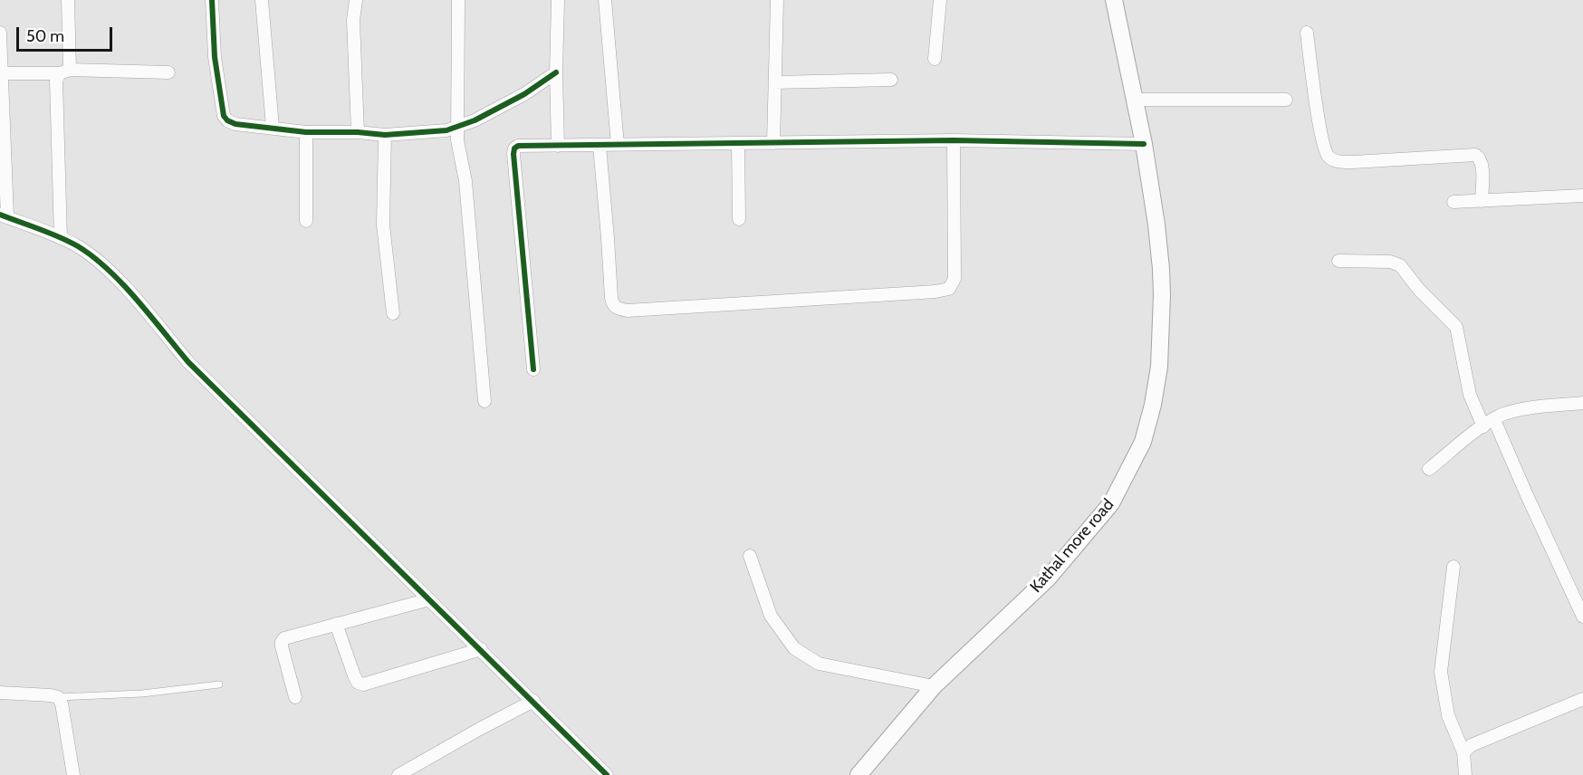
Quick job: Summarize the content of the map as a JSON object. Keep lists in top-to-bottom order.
{
  "streets": {
    "main road": ["Kathal more road"]
  },
  "scale_bar": "50 m"
}
